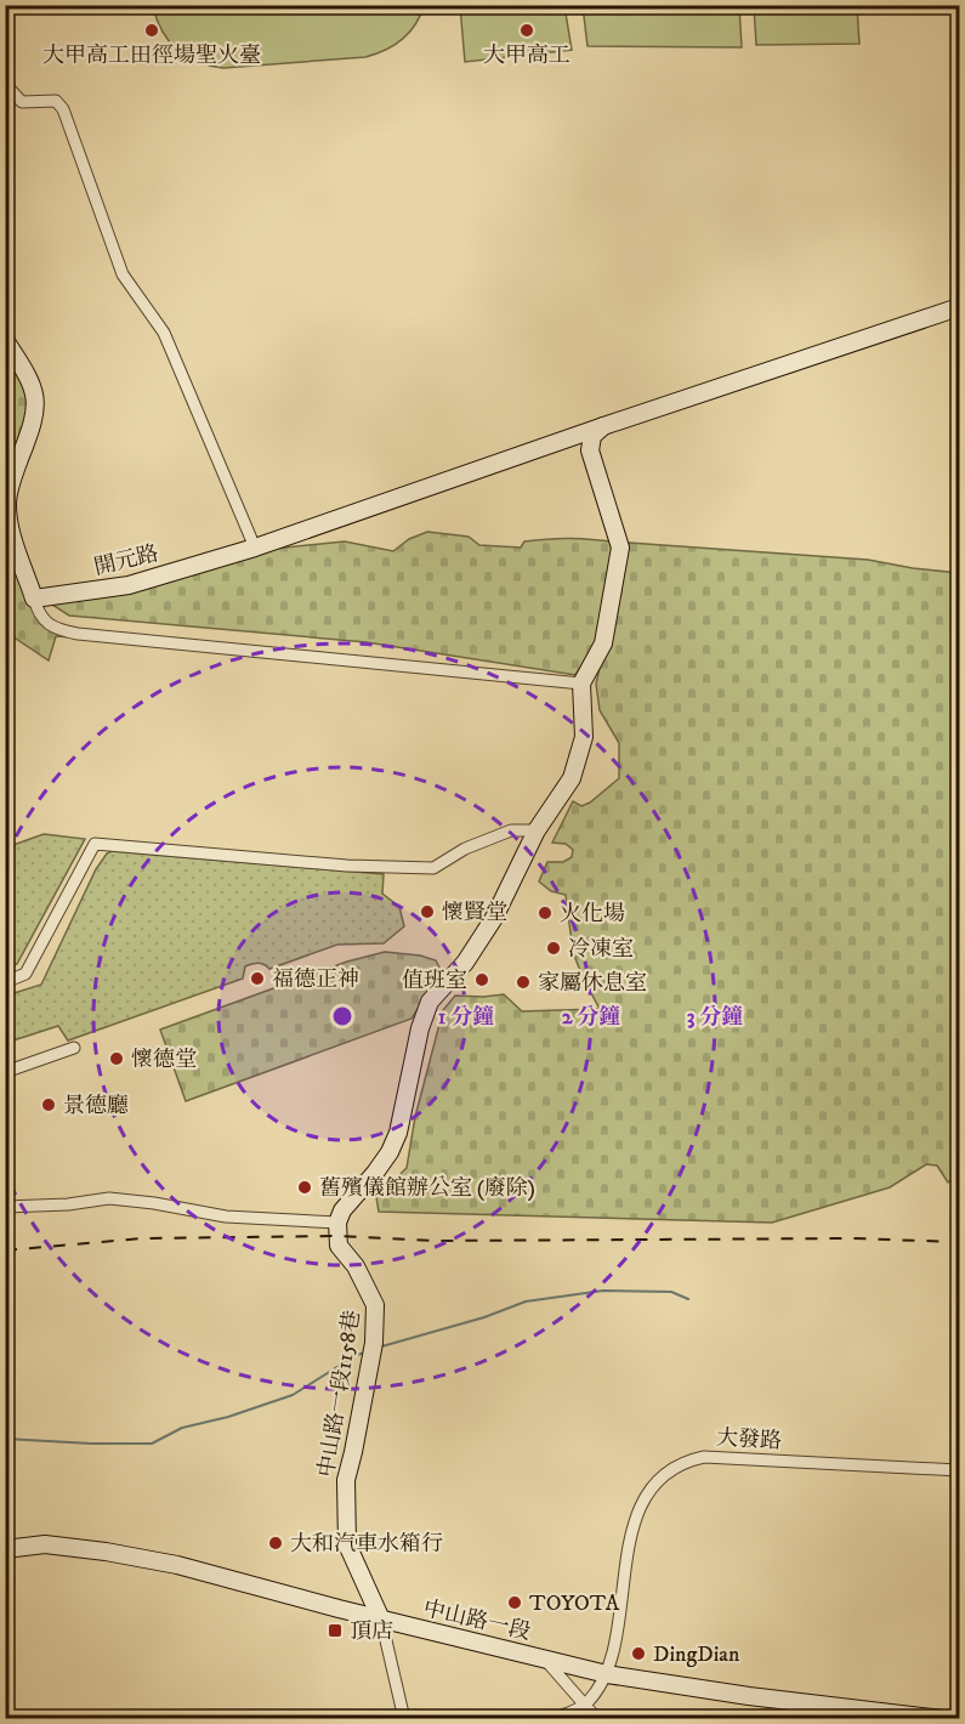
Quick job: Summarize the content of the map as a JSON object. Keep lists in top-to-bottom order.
{
  "streets": {
    "street": [
      "開元路",
      "中山路一段1158巷",
      "大發路",
      "中山路一段"
    ]
  },
  "crossings": [
    ["中山路一段1158巷", "中山路一段"],
    ["大發路", "中山路一段"]
  ],
  "places": {
    "other": [
      "大甲高工田徑場聖火臺",
      "大甲高工",
      "懷賢堂",
      "火化場",
      "冷凍室",
      "福德正神",
      "值班室",
      "家屬休息室",
      "懷德堂",
      "景德廳",
      "舊殯儀館辦公室 (廢除)",
      "大和汽車水箱行",
      "TOYOTA",
      "DingDian"
    ],
    "transit": ["頂店"]
  },
  "rings": ["1 分鐘", "2 分鐘", "3 分鐘"]
}
